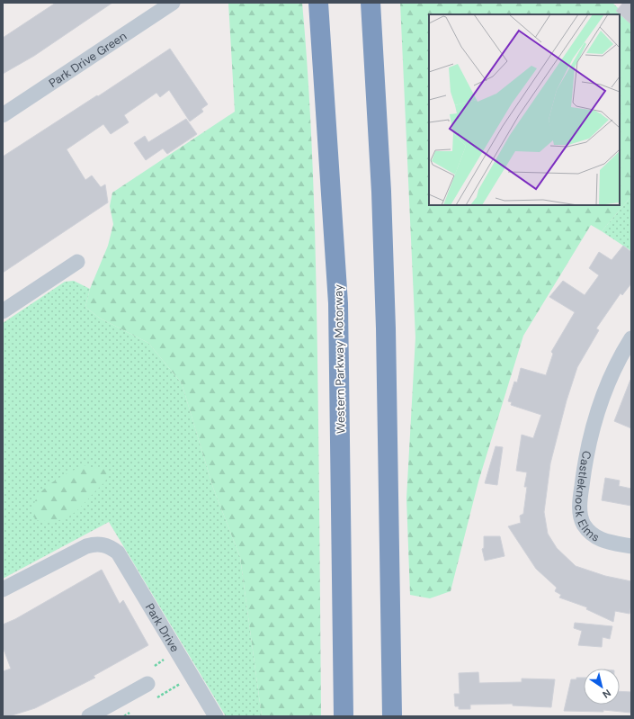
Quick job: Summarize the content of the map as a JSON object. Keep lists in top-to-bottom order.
{
  "streets": {
    "highway": ["Western Parkway Motorway"],
    "street": ["Park Drive Green", "Castleknock Elms", "Park Drive"]
  },
  "north": "bottom right"
}
